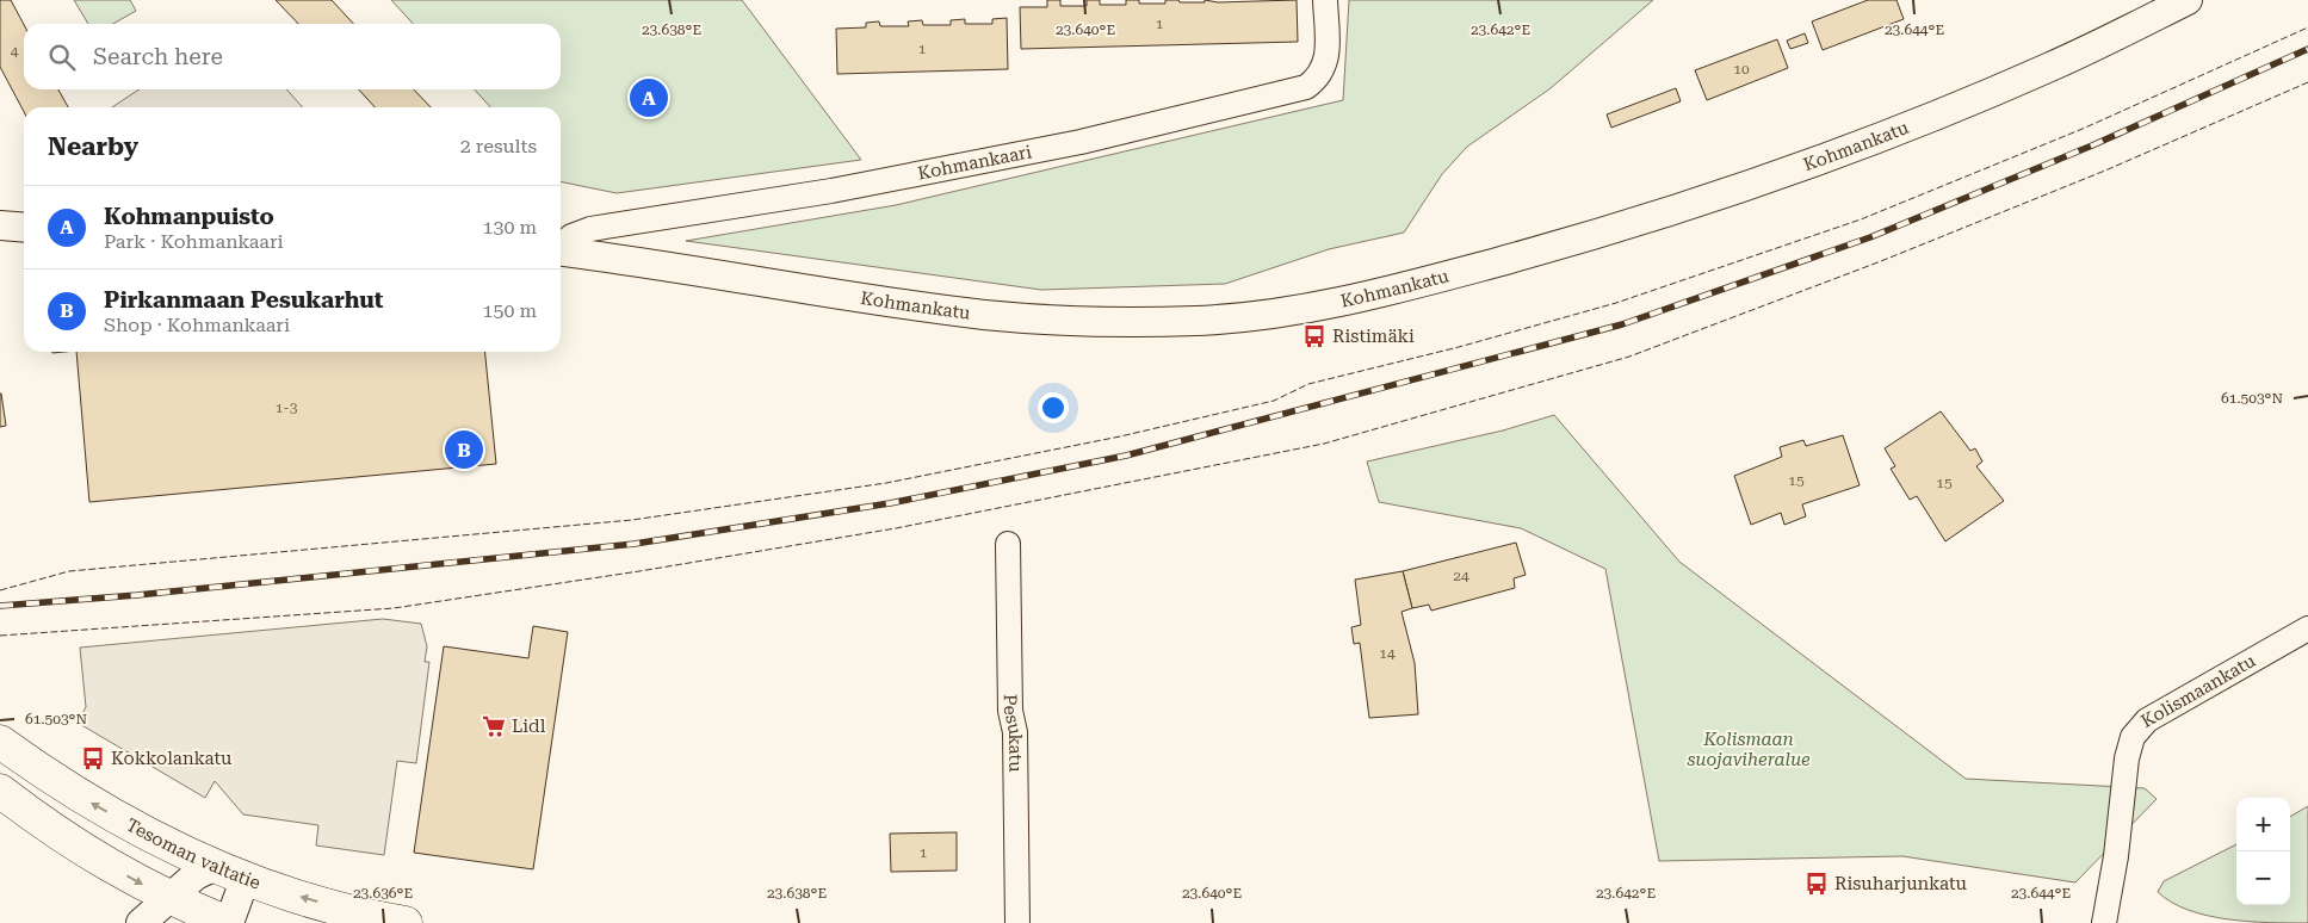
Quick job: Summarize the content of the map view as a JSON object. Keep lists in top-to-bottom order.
{
  "streets": {
    "main road": ["Tesoman valtatie"],
    "street": [
      "Kohmankatu",
      "Kohmankaari",
      "Kolismaankatu",
      "Pesukatu"
    ]
  },
  "parks": ["Kolismaan suojaviheralue"],
  "places": {
    "bus stop": ["Ristimäki", "Kokkolankatu", "Risuharjunkatu"],
    "supermarket": ["Lidl"]
  },
  "house_numbers": [
    "1",
    "1",
    "4",
    "10",
    "1-3",
    "15",
    "15",
    "24",
    "14",
    "1"
  ],
  "page": {
    "search": "Search here",
    "pins": ["A", "B"],
    "heading": ["Nearby", "2 results"],
    "list": [
      {
        "mark": "A",
        "name": "Kohmanpuisto",
        "note": "Park · Kohmankaari",
        "value": "130 m"
      },
      {
        "mark": "B",
        "name": "Pirkanmaan Pesukarhut",
        "note": "Shop · Kohmankaari",
        "value": "150 m"
      }
    ],
    "map_buttons": ["+", "−"]
  },
  "coordinates": [
    "23.638°E",
    "23.640°E",
    "23.642°E",
    "23.644°E",
    "61.503°N",
    "23.636°E"
  ]
}
